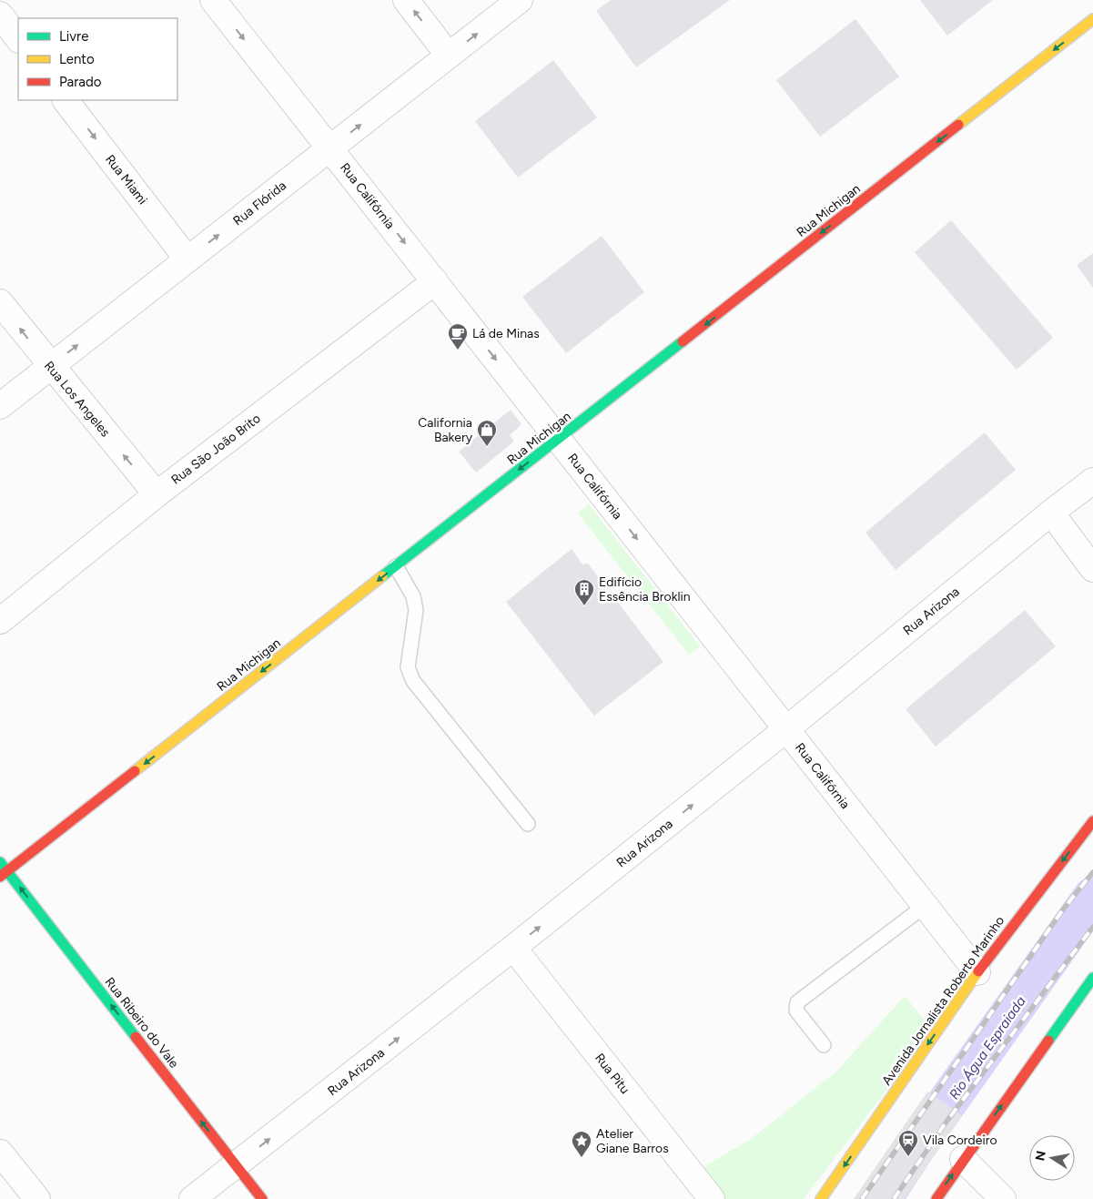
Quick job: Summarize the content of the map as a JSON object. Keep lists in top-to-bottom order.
{
  "streets": {
    "street": [
      "Rua Miami",
      "Rua Califórnia",
      "Rua Flórida",
      "Rua Michigan",
      "Rua Los Angeles",
      "Rua São João Brito",
      "Rua Arizona",
      "Avenida Jornalista Roberto Marinho",
      "Rua Ribeiro do Vale",
      "Rua Pitu"
    ]
  },
  "crossings": [
    ["Rua Miami", "Rua Flórida"],
    ["Rua Califórnia", "Rua Flórida"],
    ["Rua Califórnia", "Rua Michigan"],
    ["Rua Califórnia", "Rua São João Brito"],
    ["Rua Califórnia", "Rua Arizona"],
    ["Rua Califórnia", "Avenida Jornalista Roberto Marinho"],
    ["Rua Flórida", "Rua Los Angeles"],
    ["Rua Michigan", "Rua Ribeiro do Vale"],
    ["Rua Los Angeles", "Rua São João Brito"],
    ["Rua Arizona", "Rua Ribeiro do Vale"],
    ["Rua Arizona", "Rua Pitu"]
  ],
  "one_way": [
    "Rua Miami",
    "Rua Califórnia",
    "Rua Flórida",
    "Rua Michigan",
    "Rua Los Angeles",
    "Rua Arizona",
    "Avenida Jornalista Roberto Marinho",
    "Rua Ribeiro do Vale"
  ],
  "water": ["Rio Água Espraiada"],
  "places": {
    "cafe": ["Lá de Minas"],
    "shop": ["California Bakery"],
    "building": ["Edifício Essência Broklin"],
    "station": ["Vila Cordeiro"],
    "place": ["Atelier Giane Barros"]
  },
  "legend": ["Livre", "Lento", "Parado"],
  "north": "left"
}
